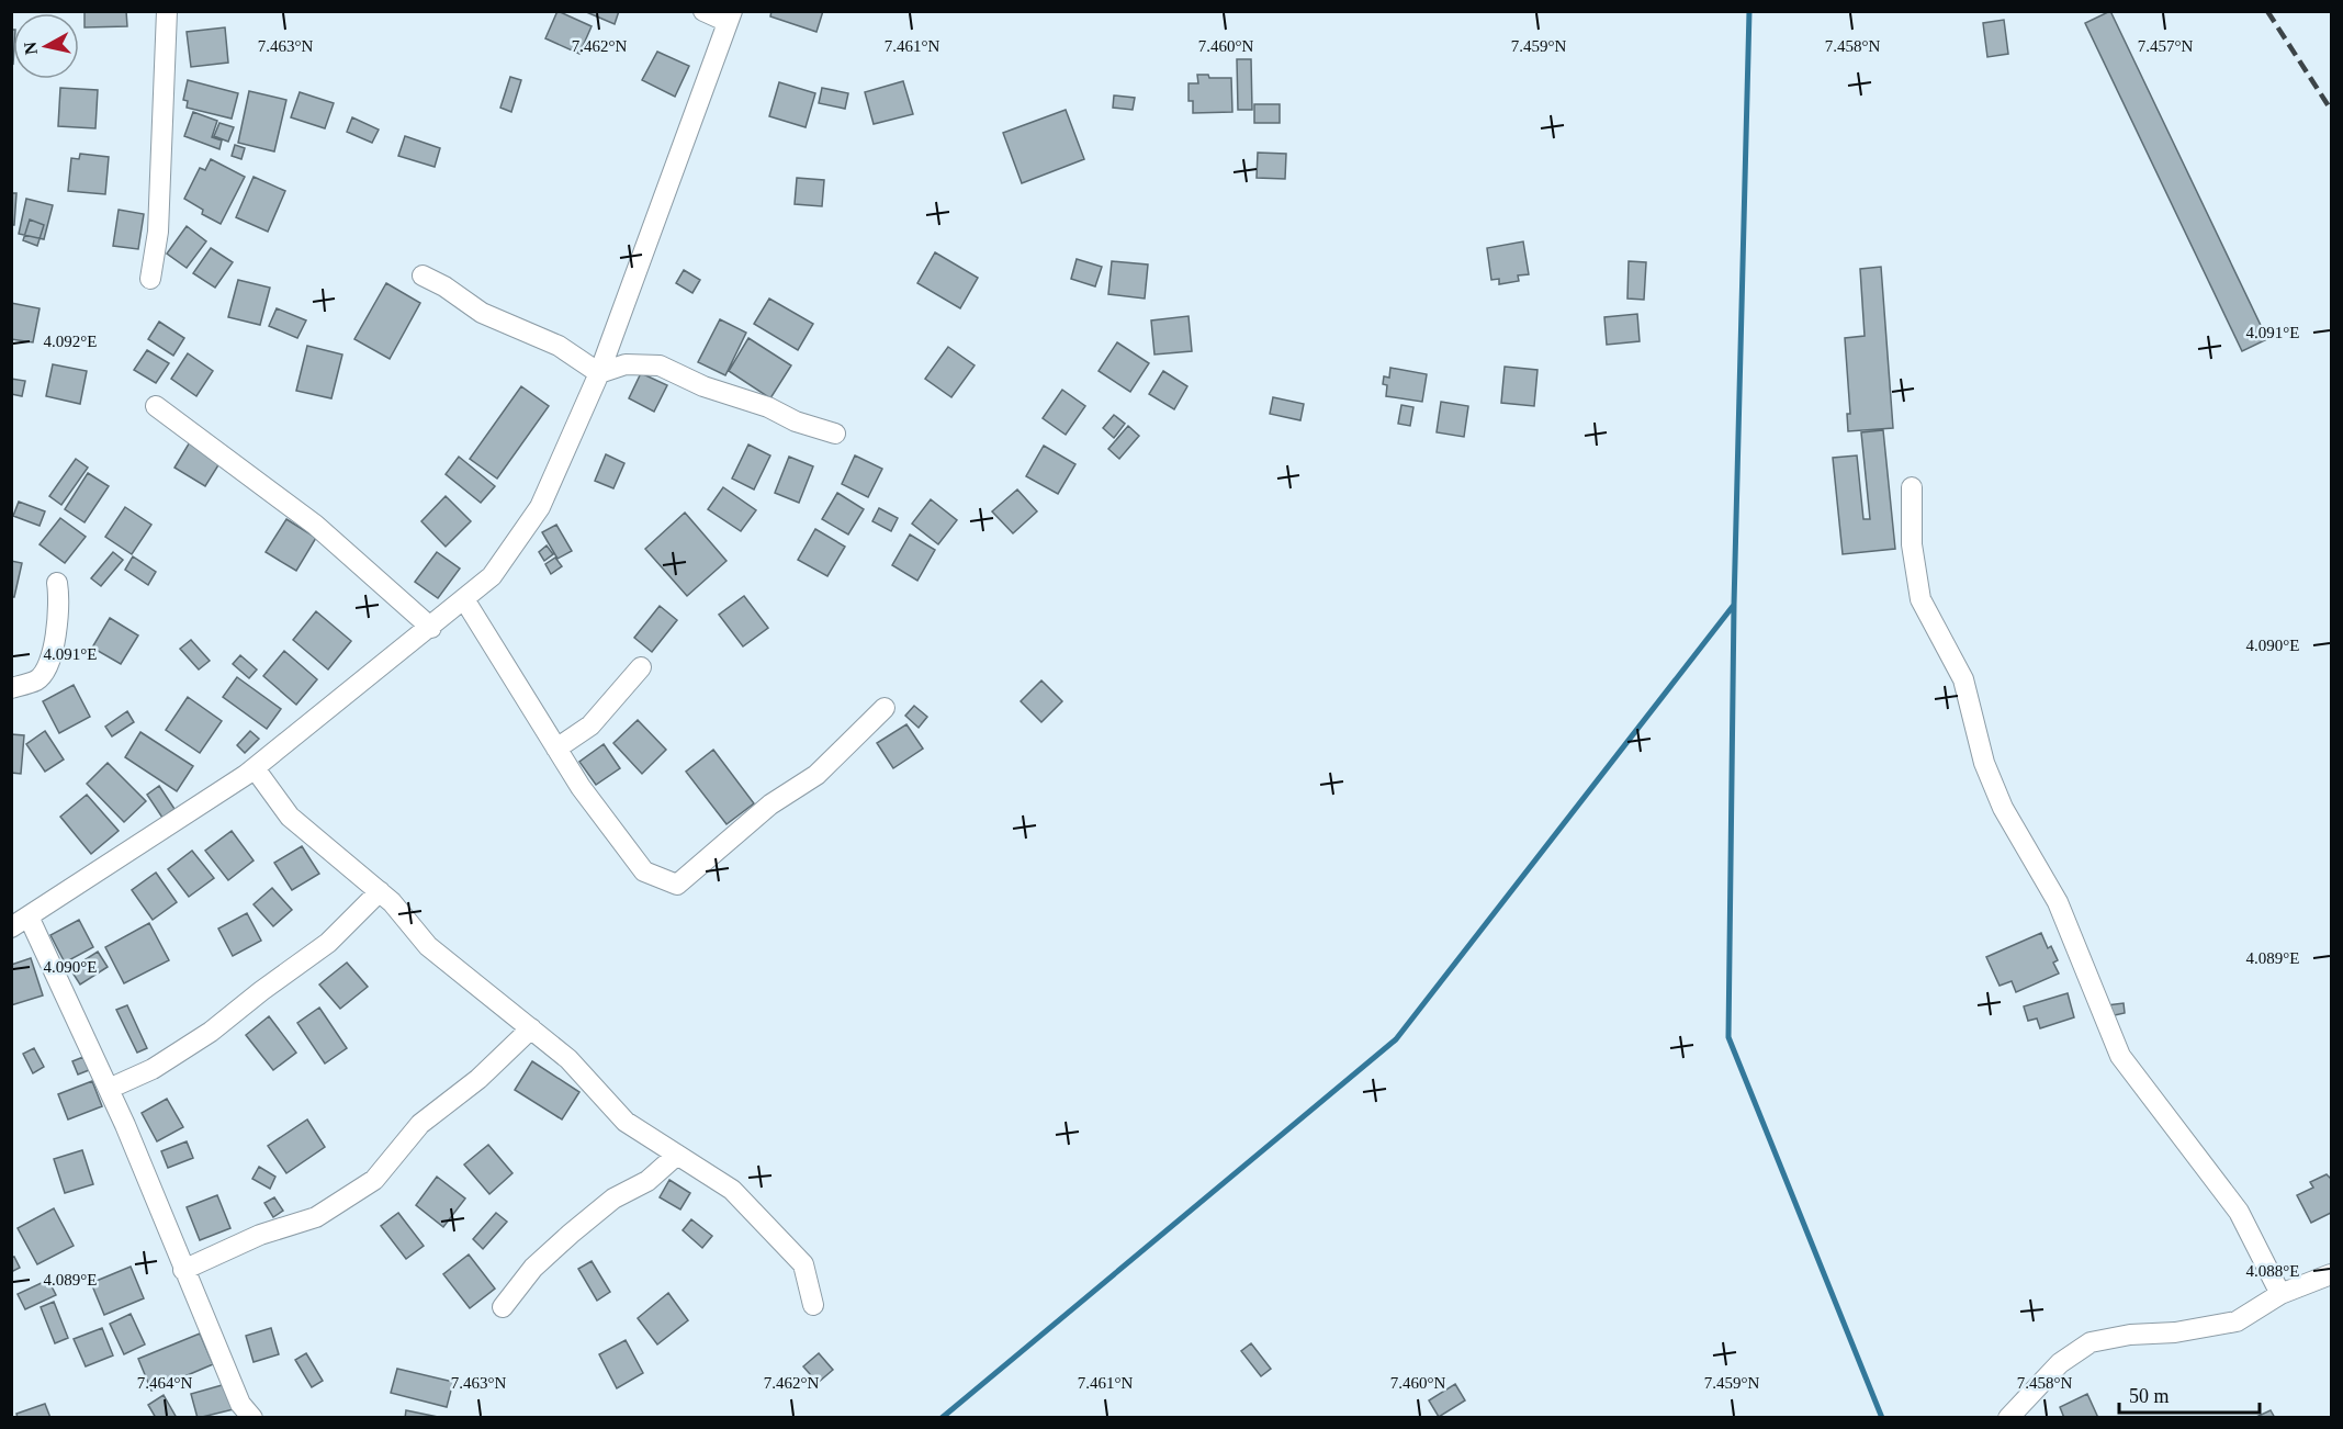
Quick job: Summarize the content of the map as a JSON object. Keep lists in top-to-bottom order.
{
  "scale_bar": "50 m",
  "north": "left",
  "coordinates": [
    "7.463°N",
    "7.462°N",
    "7.461°N",
    "7.460°N",
    "7.459°N",
    "7.458°N",
    "7.457°N",
    "4.091°E",
    "4.092°E",
    "4.090°E",
    "4.089°E",
    "4.088°E",
    "7.464°N"
  ]
}
